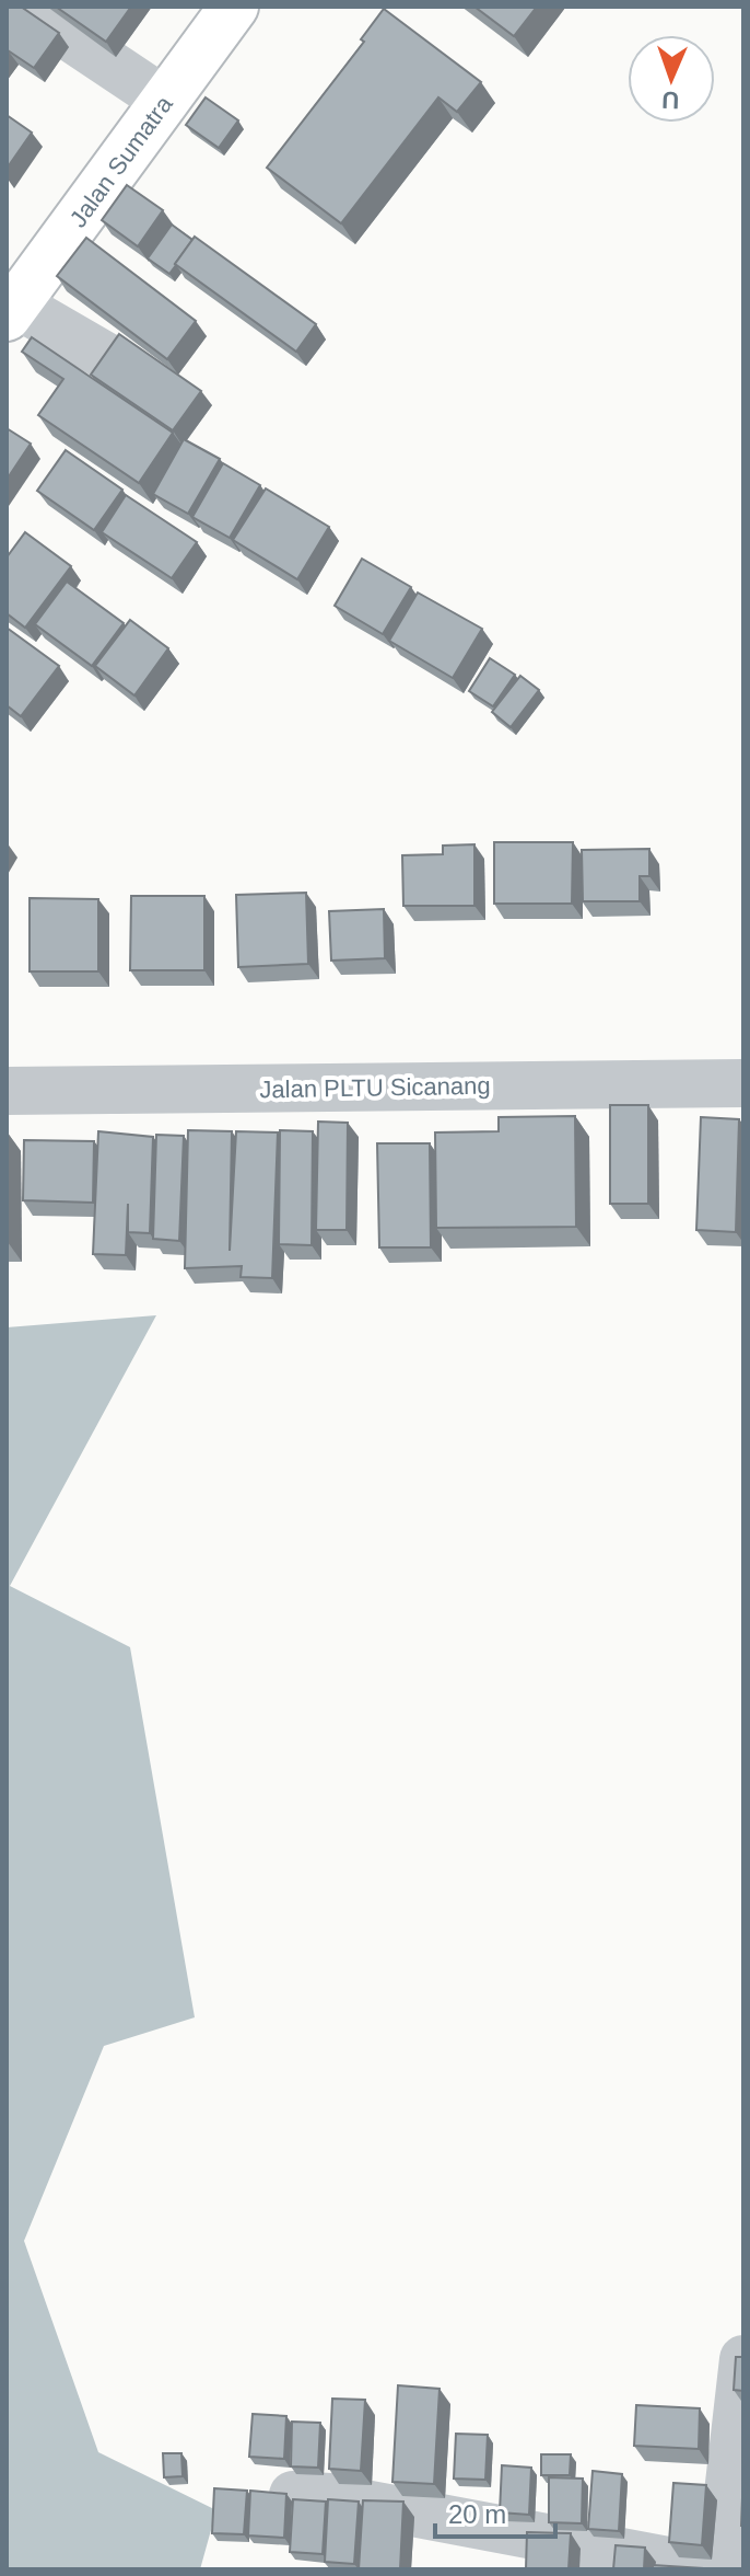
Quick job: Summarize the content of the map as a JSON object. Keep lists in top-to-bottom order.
{
  "streets": {
    "highway": ["Jalan Sumatra"],
    "street": ["Jalan PLTU Sicanang"]
  },
  "scale_bar": "20 m",
  "north": "bottom"
}
